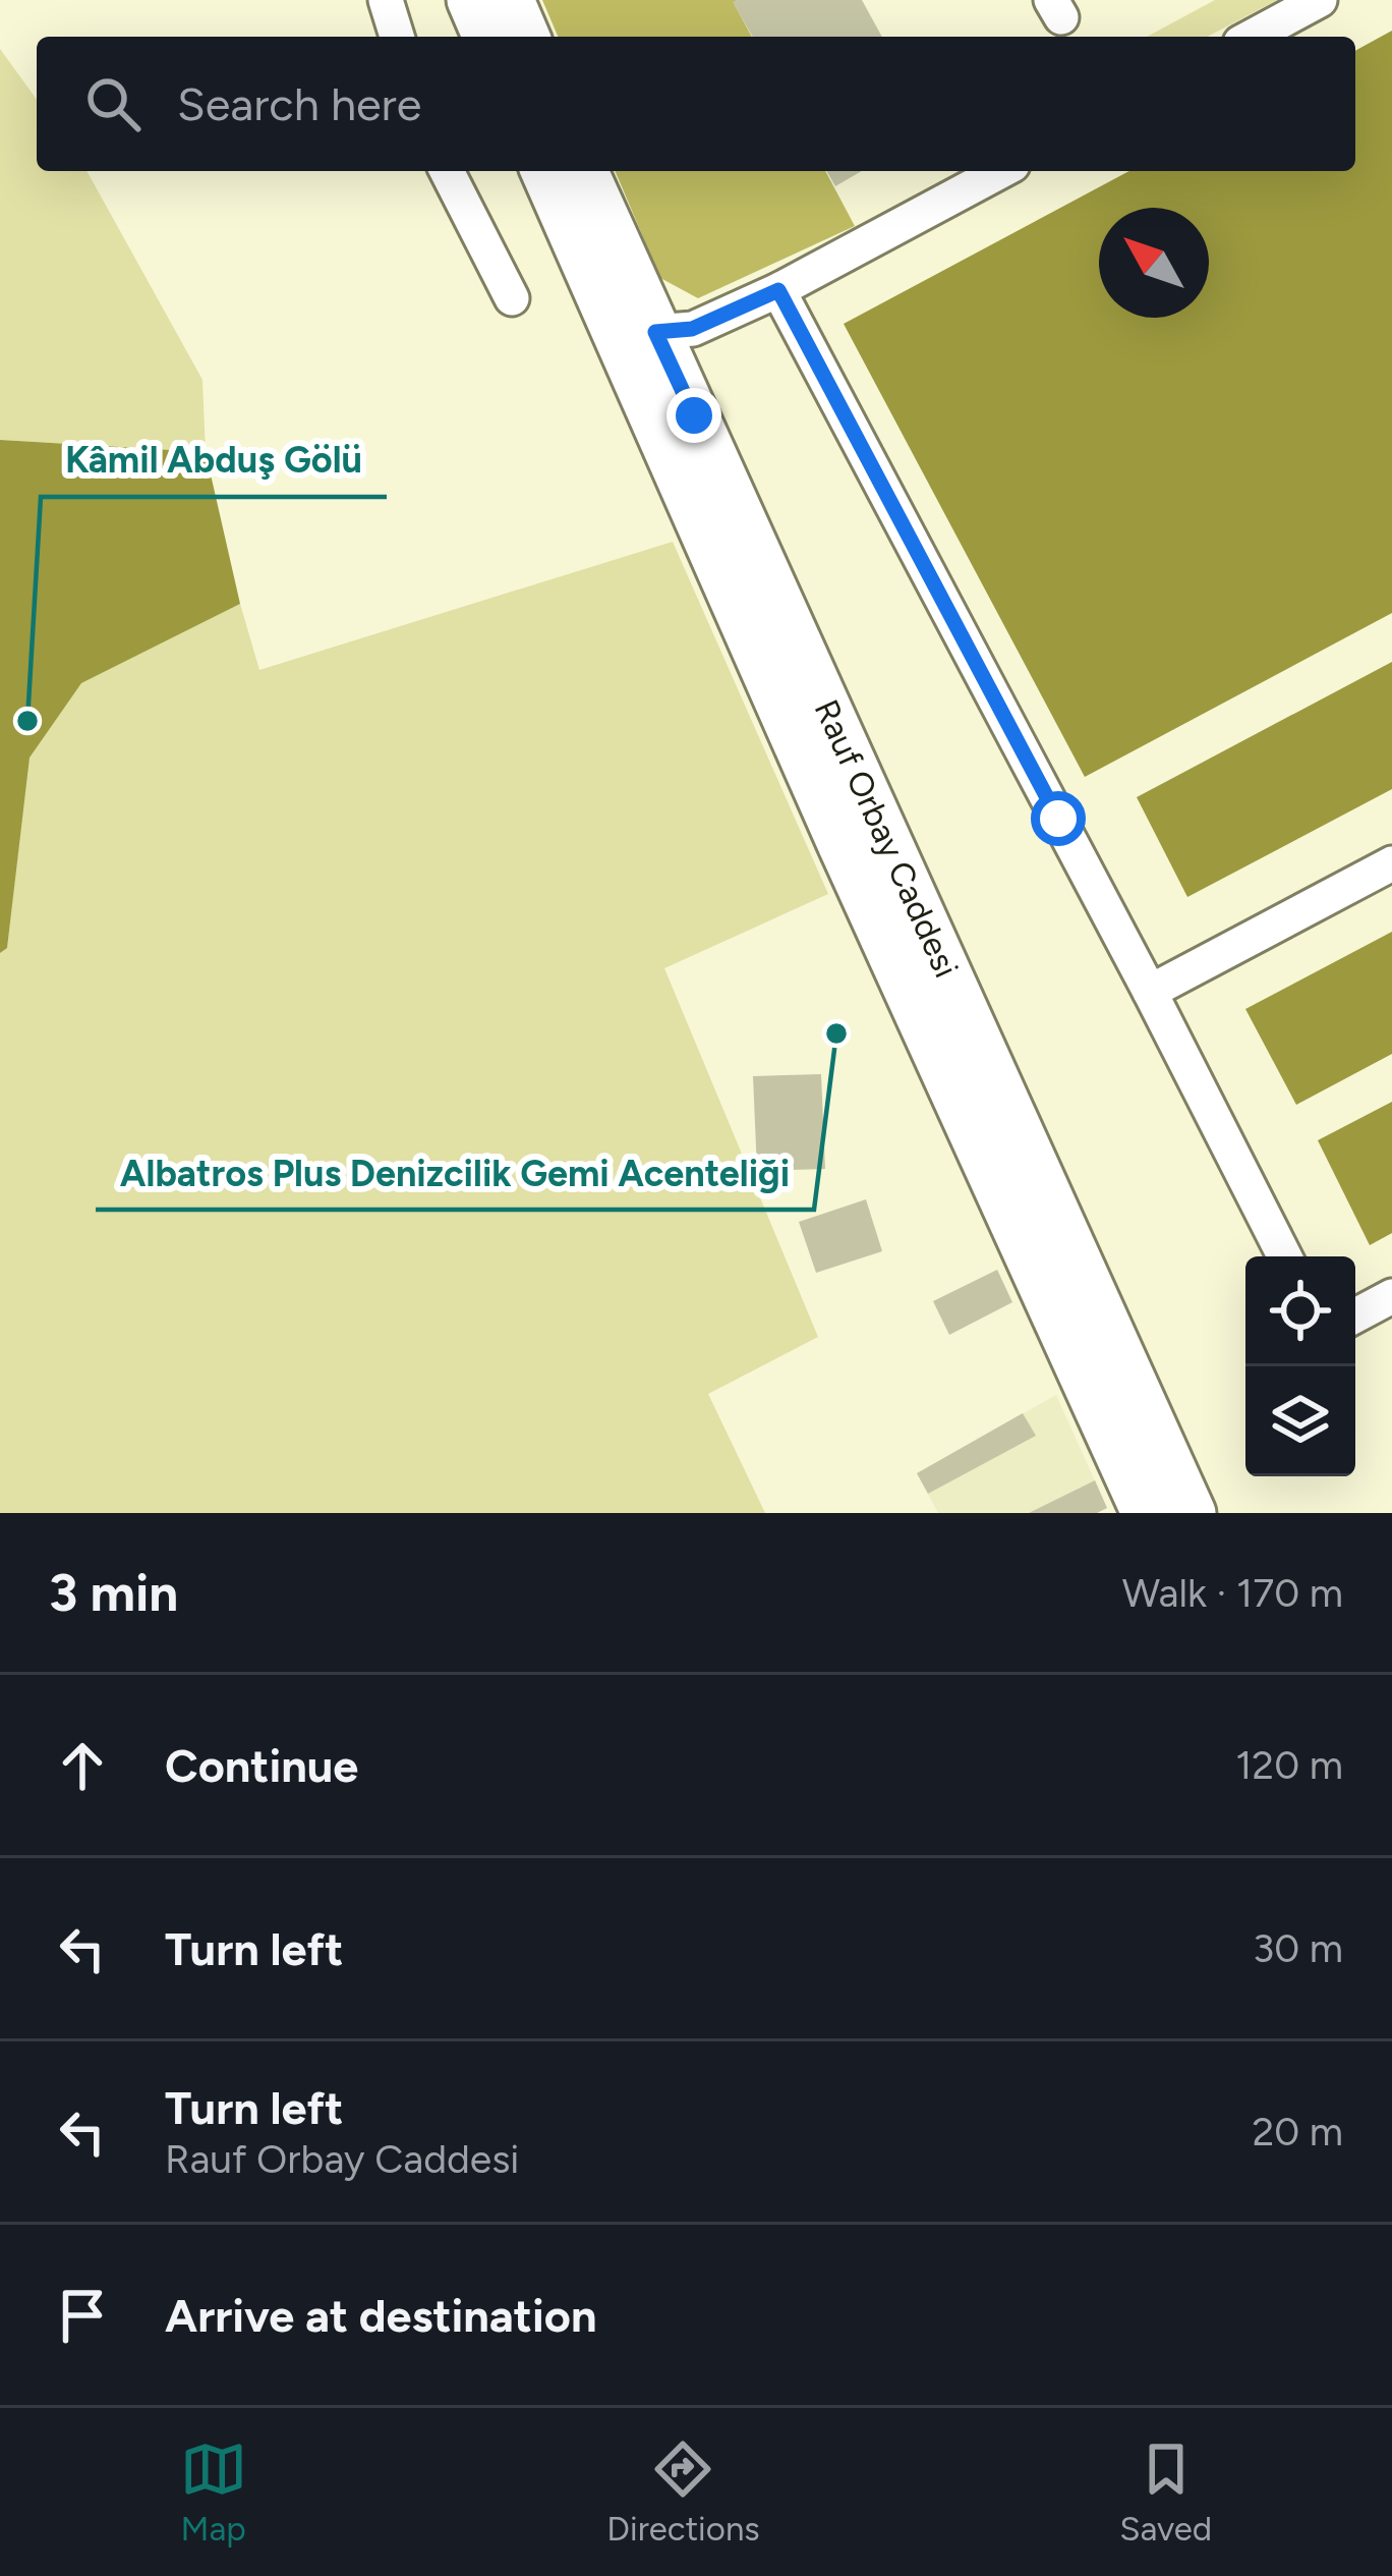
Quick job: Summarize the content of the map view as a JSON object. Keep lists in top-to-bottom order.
{
  "streets": {
    "main road": ["Rauf Orbay Caddesi"]
  },
  "places": ["Kâmil Abduş Gölü", "Albatros Plus Denizcilik Gemi Acenteliği"],
  "north": "top left",
  "page": {
    "search": "Search here",
    "heading": ["3 min", "Walk · 170 m"],
    "list": [
      ["Continue", "120 m"],
      ["Turn left", "30 m"],
      ["Turn left", "Rauf Orbay Caddesi", "20 m"],
      "Arrive at destination"
    ],
    "nav": ["Map", "Directions", "Saved"]
  }
}
